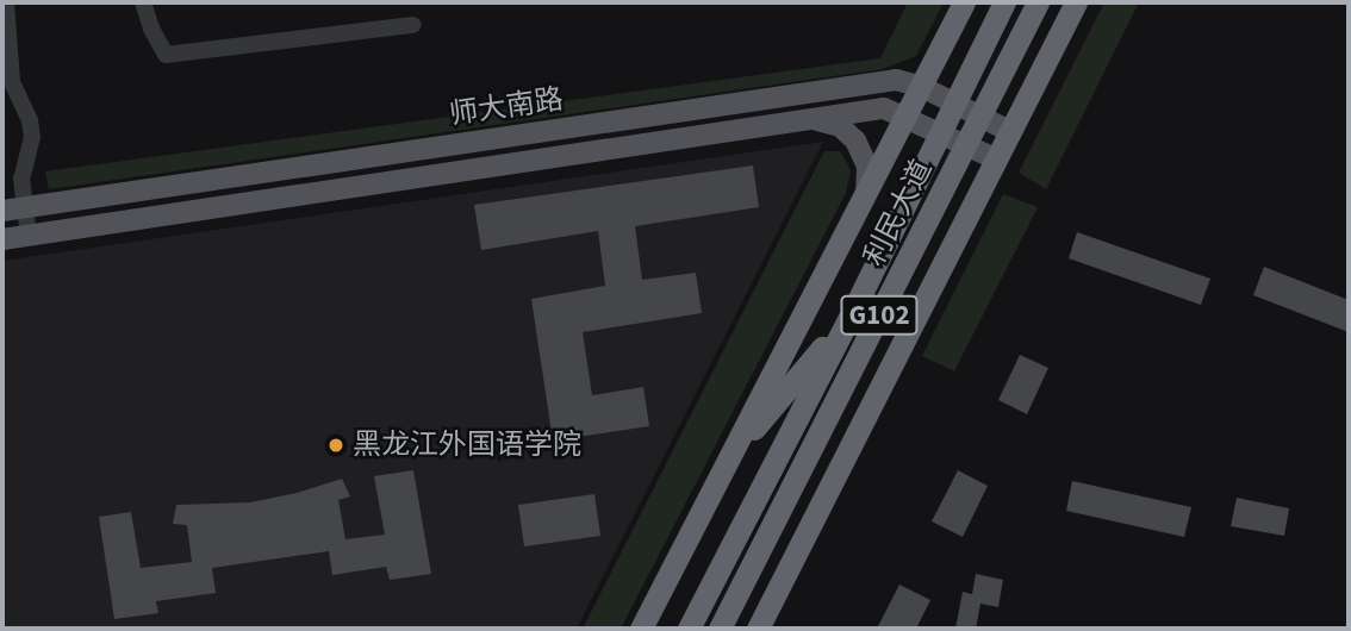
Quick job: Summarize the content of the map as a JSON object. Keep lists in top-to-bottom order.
{
  "streets": {
    "highway": ["利民大道", "G102"],
    "main road": ["师大南路"]
  },
  "crossings": [
    ["师大南路", "利民大道"]
  ],
  "places": ["黑龙江外国语学院"]
}
